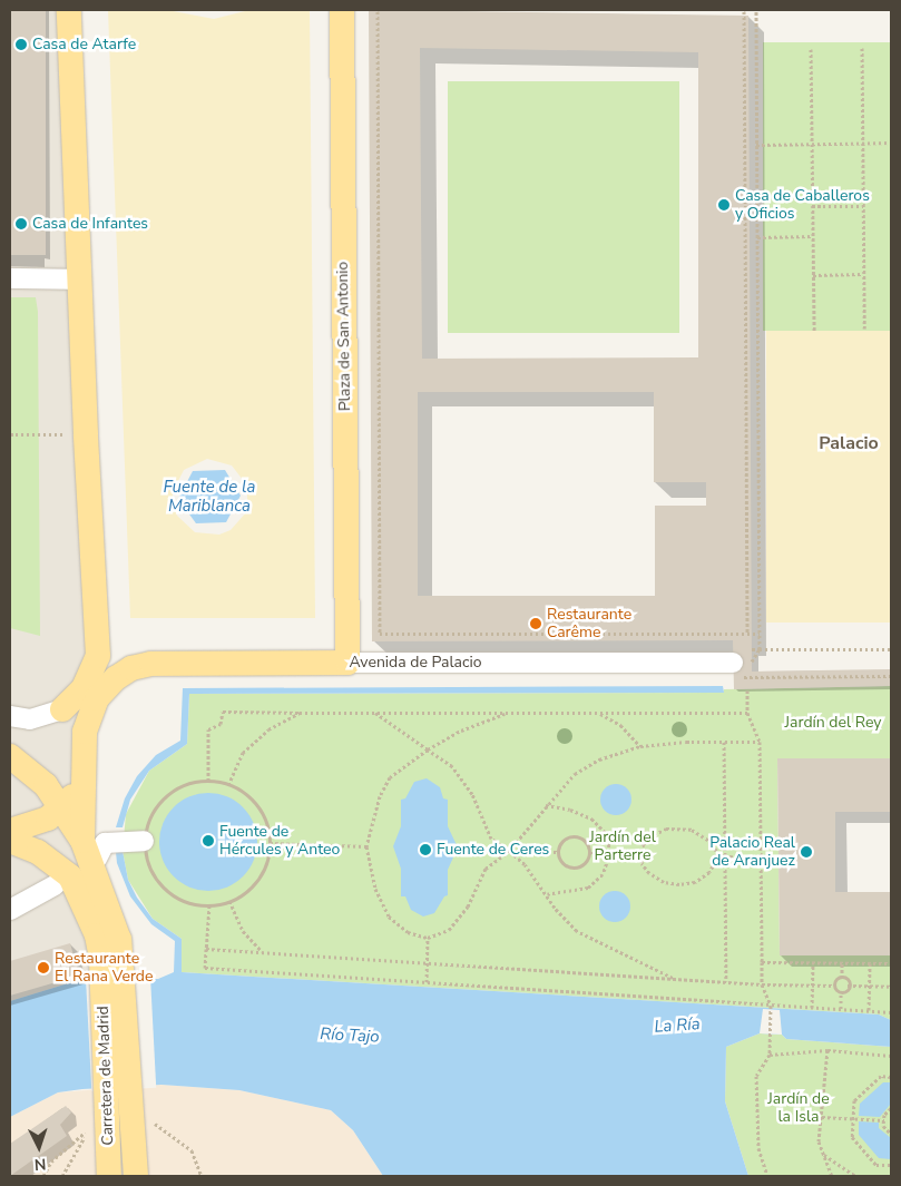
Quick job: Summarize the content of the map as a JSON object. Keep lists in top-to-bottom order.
{
  "streets": {
    "main road": ["Plaza de San Antonio", "Avenida de Palacio", "Carretera de Madrid"]
  },
  "crossings": [
    ["Plaza de San Antonio", "Avenida de Palacio"]
  ],
  "districts": ["Palacio"],
  "water": ["Fuente de la Mariblanca", "La Ría", "Río Tajo"],
  "parks": ["Jardín del Rey", "Jardín del Parterre", "Jardín de la Isla"],
  "places": [
    "Casa de Atarfe",
    "Casa de Caballeros y Oficios",
    "Casa de Infantes",
    "Restaurante Carême",
    "Fuente de Hércules y Anteo",
    "Fuente de Ceres",
    "Palacio Real de Aranjuez",
    "Restaurante El Rana Verde"
  ],
  "north": "bottom"
}
